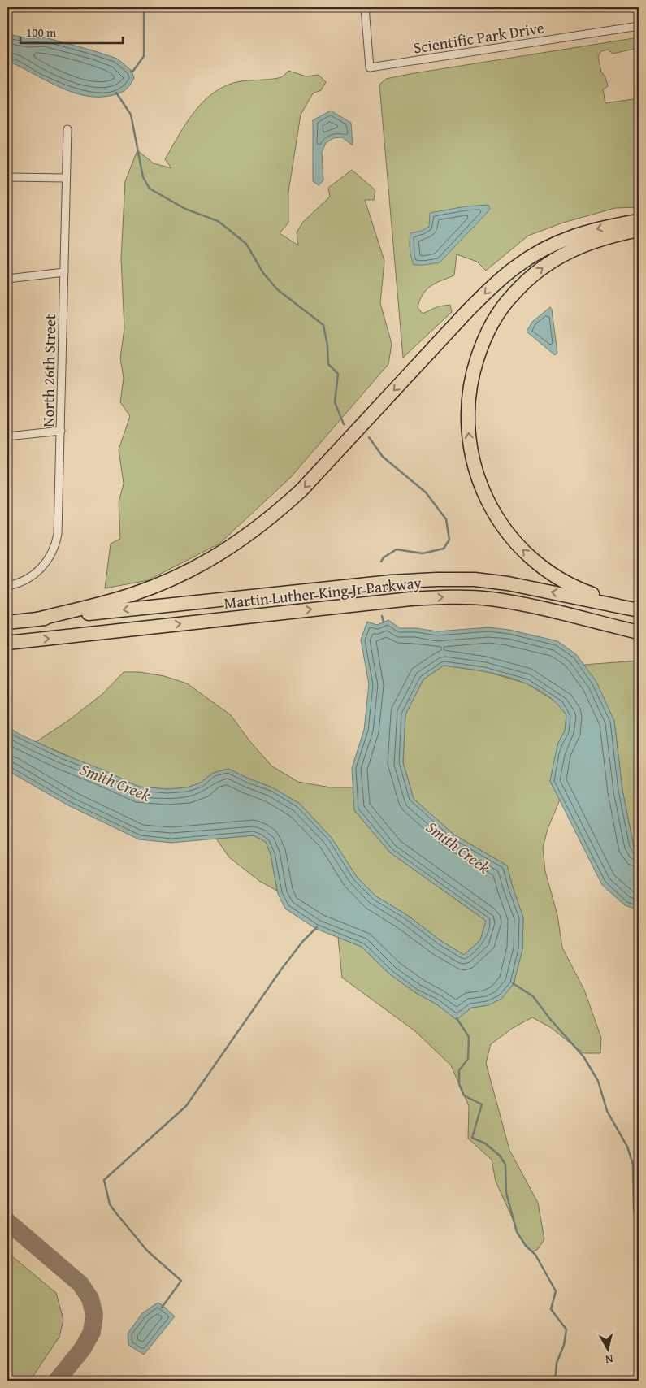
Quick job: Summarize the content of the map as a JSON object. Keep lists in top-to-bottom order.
{
  "streets": {
    "highway": ["Martin Luther King Jr Parkway"],
    "street": ["Scientific Park Drive", "North 26th Street"]
  },
  "water": ["Smith Creek"],
  "scale_bar": "100 m",
  "north": "bottom"
}
